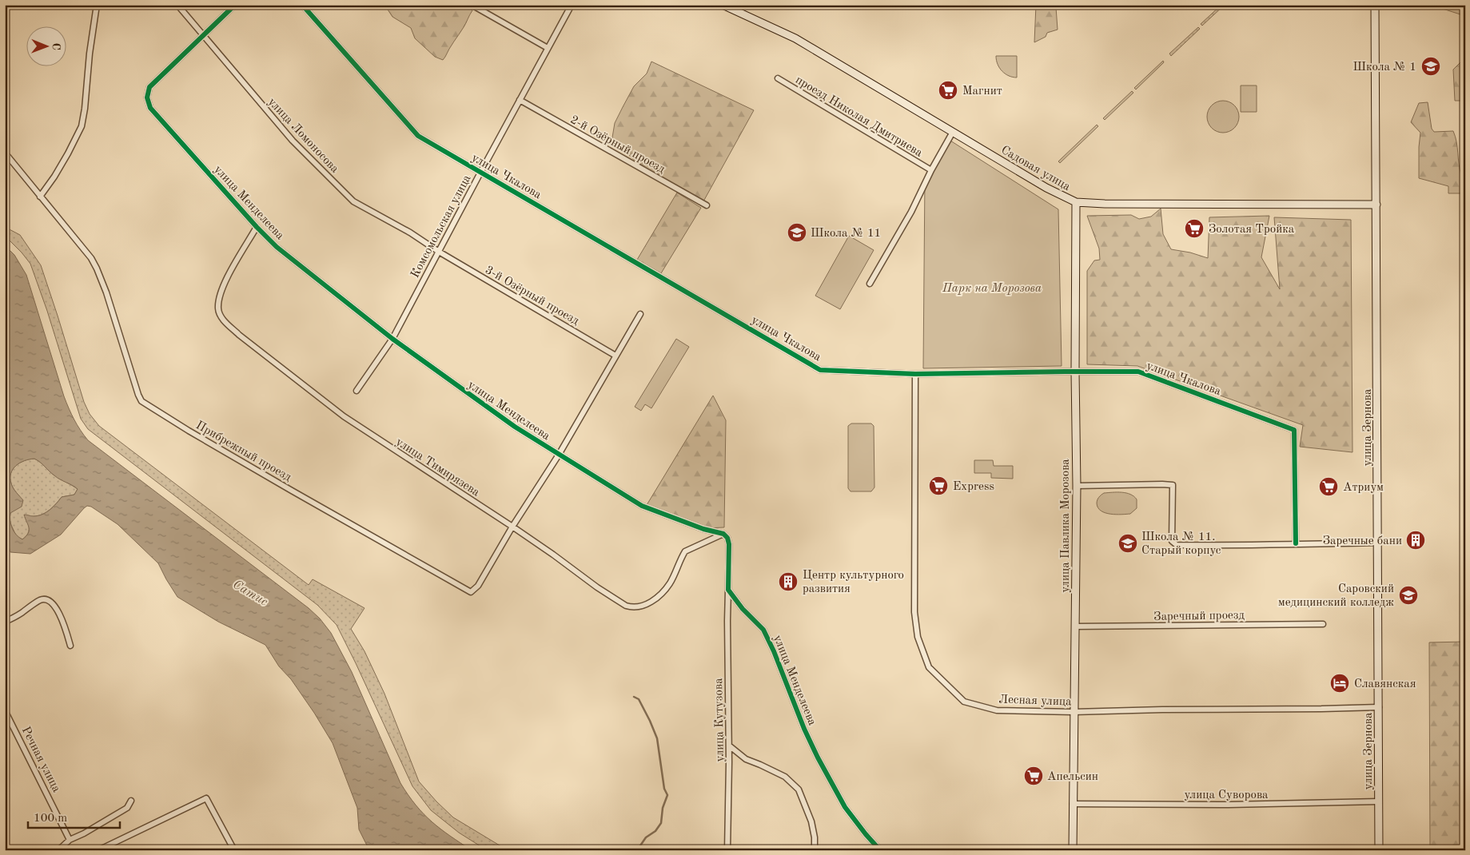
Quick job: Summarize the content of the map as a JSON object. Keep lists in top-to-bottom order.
{
  "streets": {
    "street": [
      "проезд Николая Дмитриева",
      "улица Ломоносова",
      "2-й Озёрный проезд",
      "Садовая улица",
      "улица Чкалова",
      "улица Менделеева",
      "Комсомольская улица",
      "3-й Озёрный проезд",
      "улица Зернова",
      "Прибрежный проезд",
      "улица Тимирязева",
      "улица Павлика Морозова",
      "Заречный проезд",
      "Лесная улица",
      "улица Кутузова",
      "Речная улица",
      "улица Суворова"
    ]
  },
  "crossings": [
    ["улица Ломоносова", "улица Менделеева"],
    ["улица Ломоносова", "Комсомольская улица"],
    ["улица Ломоносова", "3-й Озёрный проезд"],
    ["2-й Озёрный проезд", "Комсомольская улица"],
    ["Садовая улица", "улица Зернова"],
    ["Садовая улица", "улица Павлика Морозова"],
    ["улица Чкалова", "Комсомольская улица"],
    ["улица Чкалова", "улица Павлика Морозова"],
    ["улица Чкалова", "Лесная улица"],
    ["улица Менделеева", "Комсомольская улица"],
    ["улица Менделеева", "улица Тимирязева"],
    ["улица Менделеева", "улица Кутузова"],
    ["Комсомольская улица", "3-й Озёрный проезд"],
    ["улица Зернова", "Лесная улица"],
    ["улица Зернова", "улица Суворова"],
    ["Прибрежный проезд", "улица Тимирязева"],
    ["улица Павлика Морозова", "Заречный проезд"],
    ["улица Павлика Морозова", "Лесная улица"],
    ["улица Павлика Морозова", "улица Суворова"]
  ],
  "water": ["Сатис"],
  "parks": ["Парк на Морозова"],
  "places": {
    "school or university": [
      "Школа № 1",
      "Школа № 11",
      "Школа № 11. Старый корпус",
      "Саровский медицинский колледж"
    ],
    "supermarket": [
      "Магнит",
      "Золотая Тройка",
      "Express",
      "Атриум",
      "Апельсин"
    ],
    "building": ["Заречные бани", "Центр культурного развития"],
    "hotel": ["Славянская"]
  },
  "scale_bar": "100 m",
  "north": "right"
}
